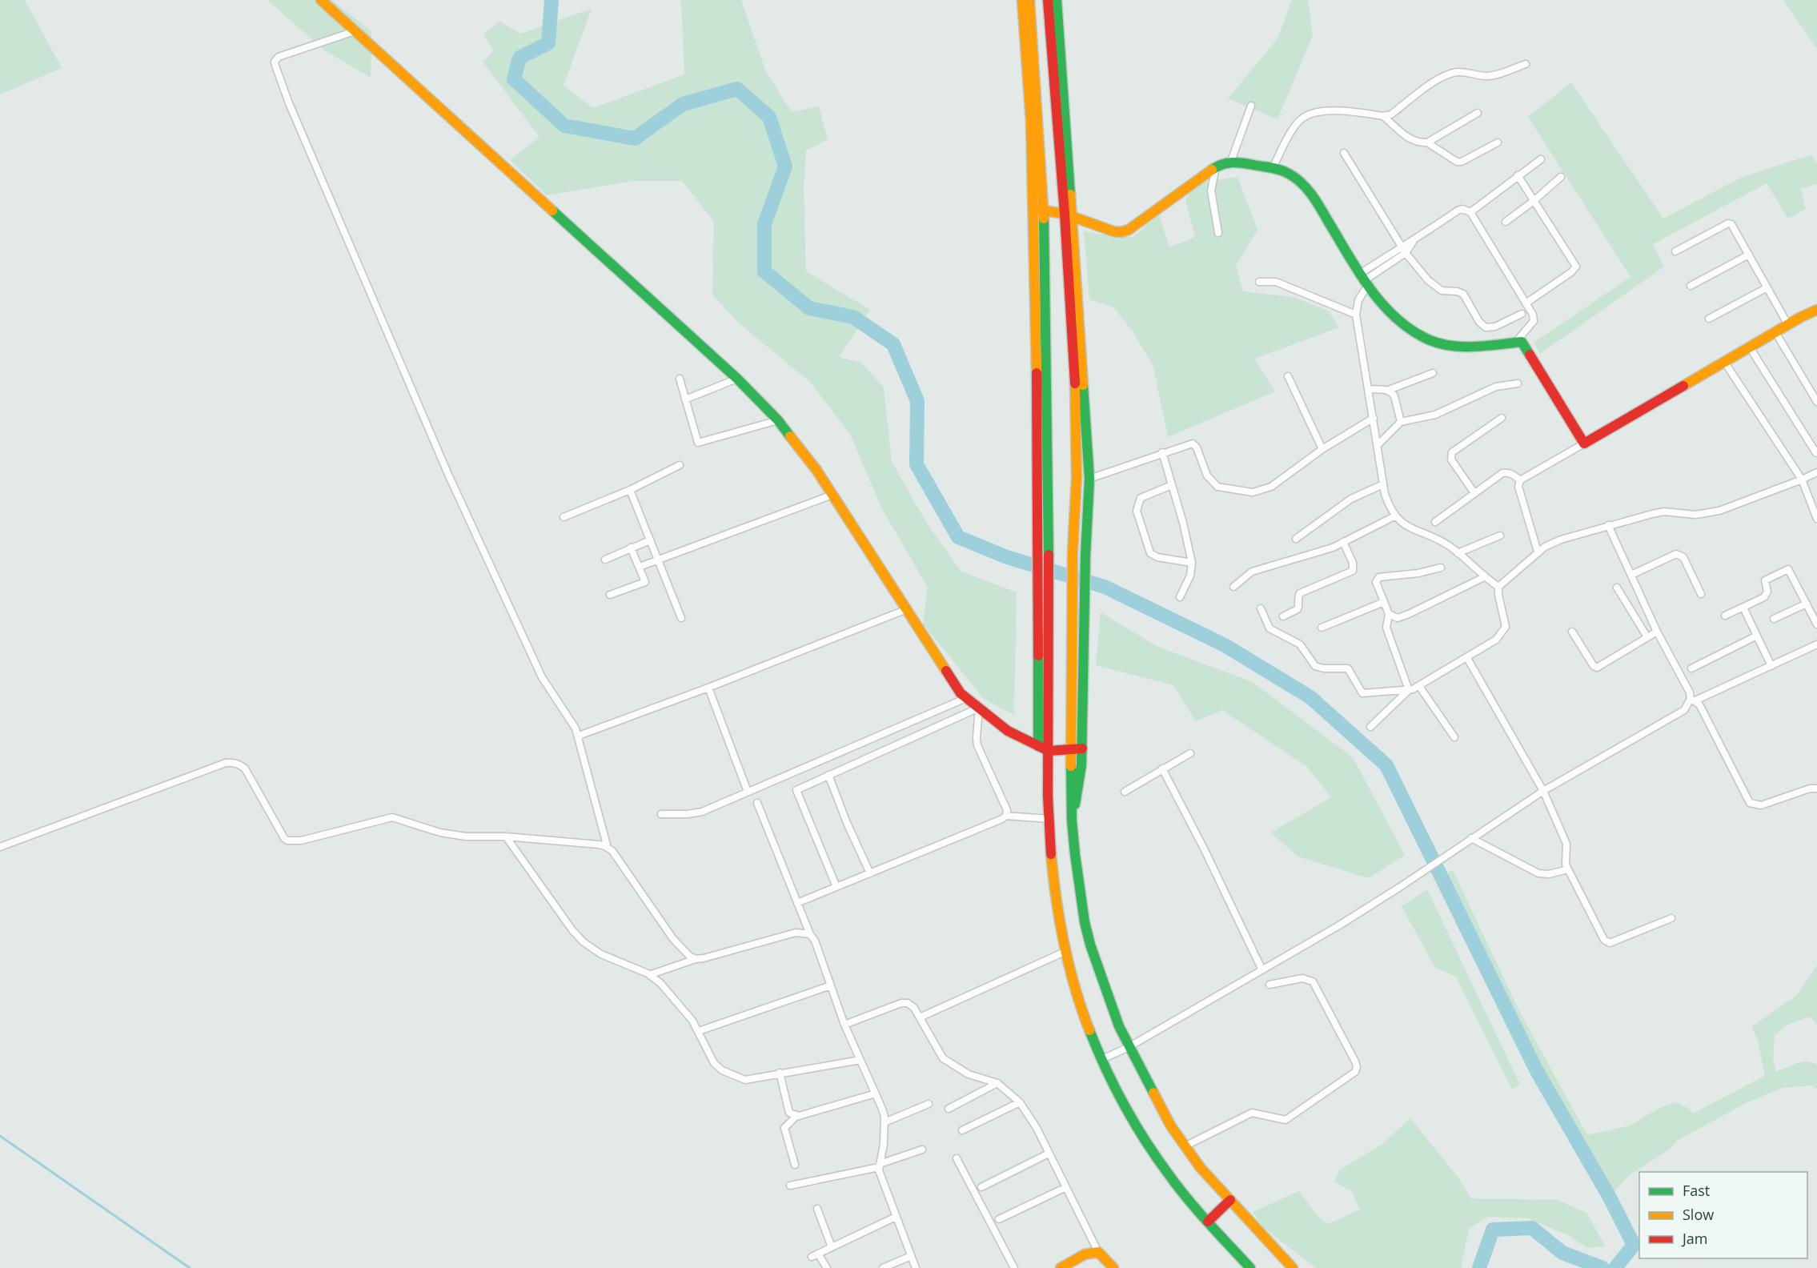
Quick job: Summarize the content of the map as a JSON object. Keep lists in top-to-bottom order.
{
  "legend": ["Fast", "Slow", "Jam"]
}
